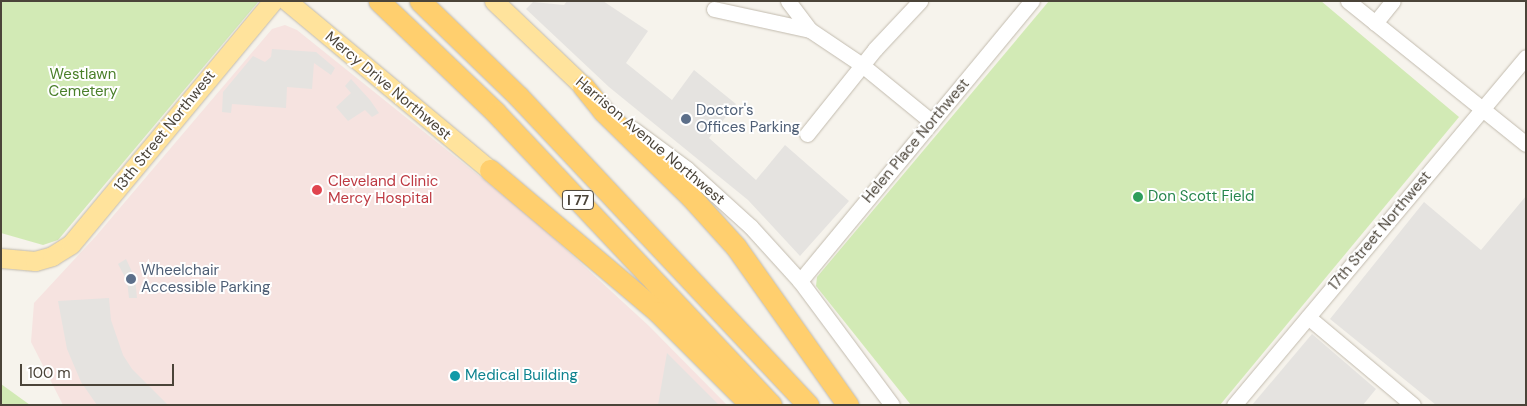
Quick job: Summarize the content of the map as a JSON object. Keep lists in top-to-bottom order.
{
  "streets": {
    "highway": ["I 77"],
    "main road": ["Mercy Drive Northwest", "13th Street Northwest", "Harrison Avenue Northwest"],
    "street": ["Helen Place Northwest", "17th Street Northwest"]
  },
  "crossings": [
    ["Harrison Avenue Northwest", "Helen Place Northwest"]
  ],
  "parks": ["Westlawn Cemetery"],
  "places": [
    "Doctor's Offices Parking",
    "Cleveland Clinic Mercy Hospital",
    "Don Scott Field",
    "Wheelchair Accessible Parking",
    "Medical Building"
  ],
  "scale_bar": "100 m"
}
